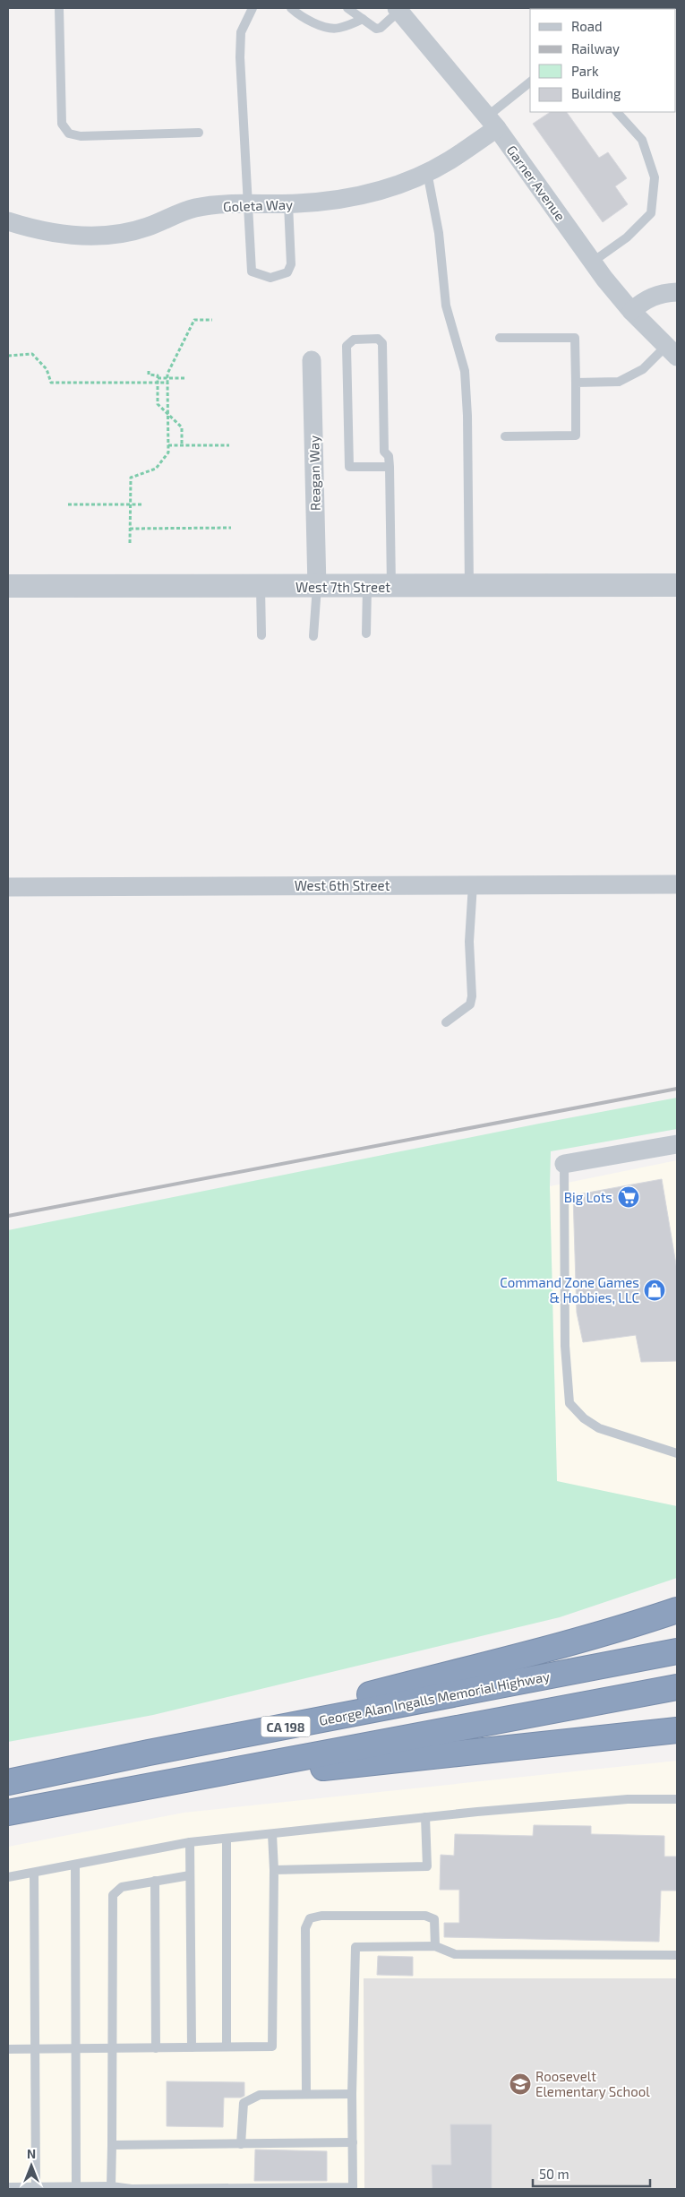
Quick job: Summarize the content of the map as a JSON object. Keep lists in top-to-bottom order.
{
  "streets": {
    "highway": ["George Alan Ingalls Memorial Highway", "CA 198"],
    "street": [
      "Garner Avenue",
      "Goleta Way",
      "Reagan Way",
      "West 7th Street",
      "West 6th Street"
    ]
  },
  "crossings": [
    ["Garner Avenue", "Goleta Way"],
    ["Reagan Way", "West 7th Street"]
  ],
  "places": {
    "supermarket": ["Big Lots"],
    "shop": ["Command Zone Games & Hobbies, LLC"],
    "school or university": ["Roosevelt Elementary School"]
  },
  "legend": [
    "Road",
    "Railway",
    "Park",
    "Building"
  ],
  "scale_bar": "50 m",
  "north": "top"
}
